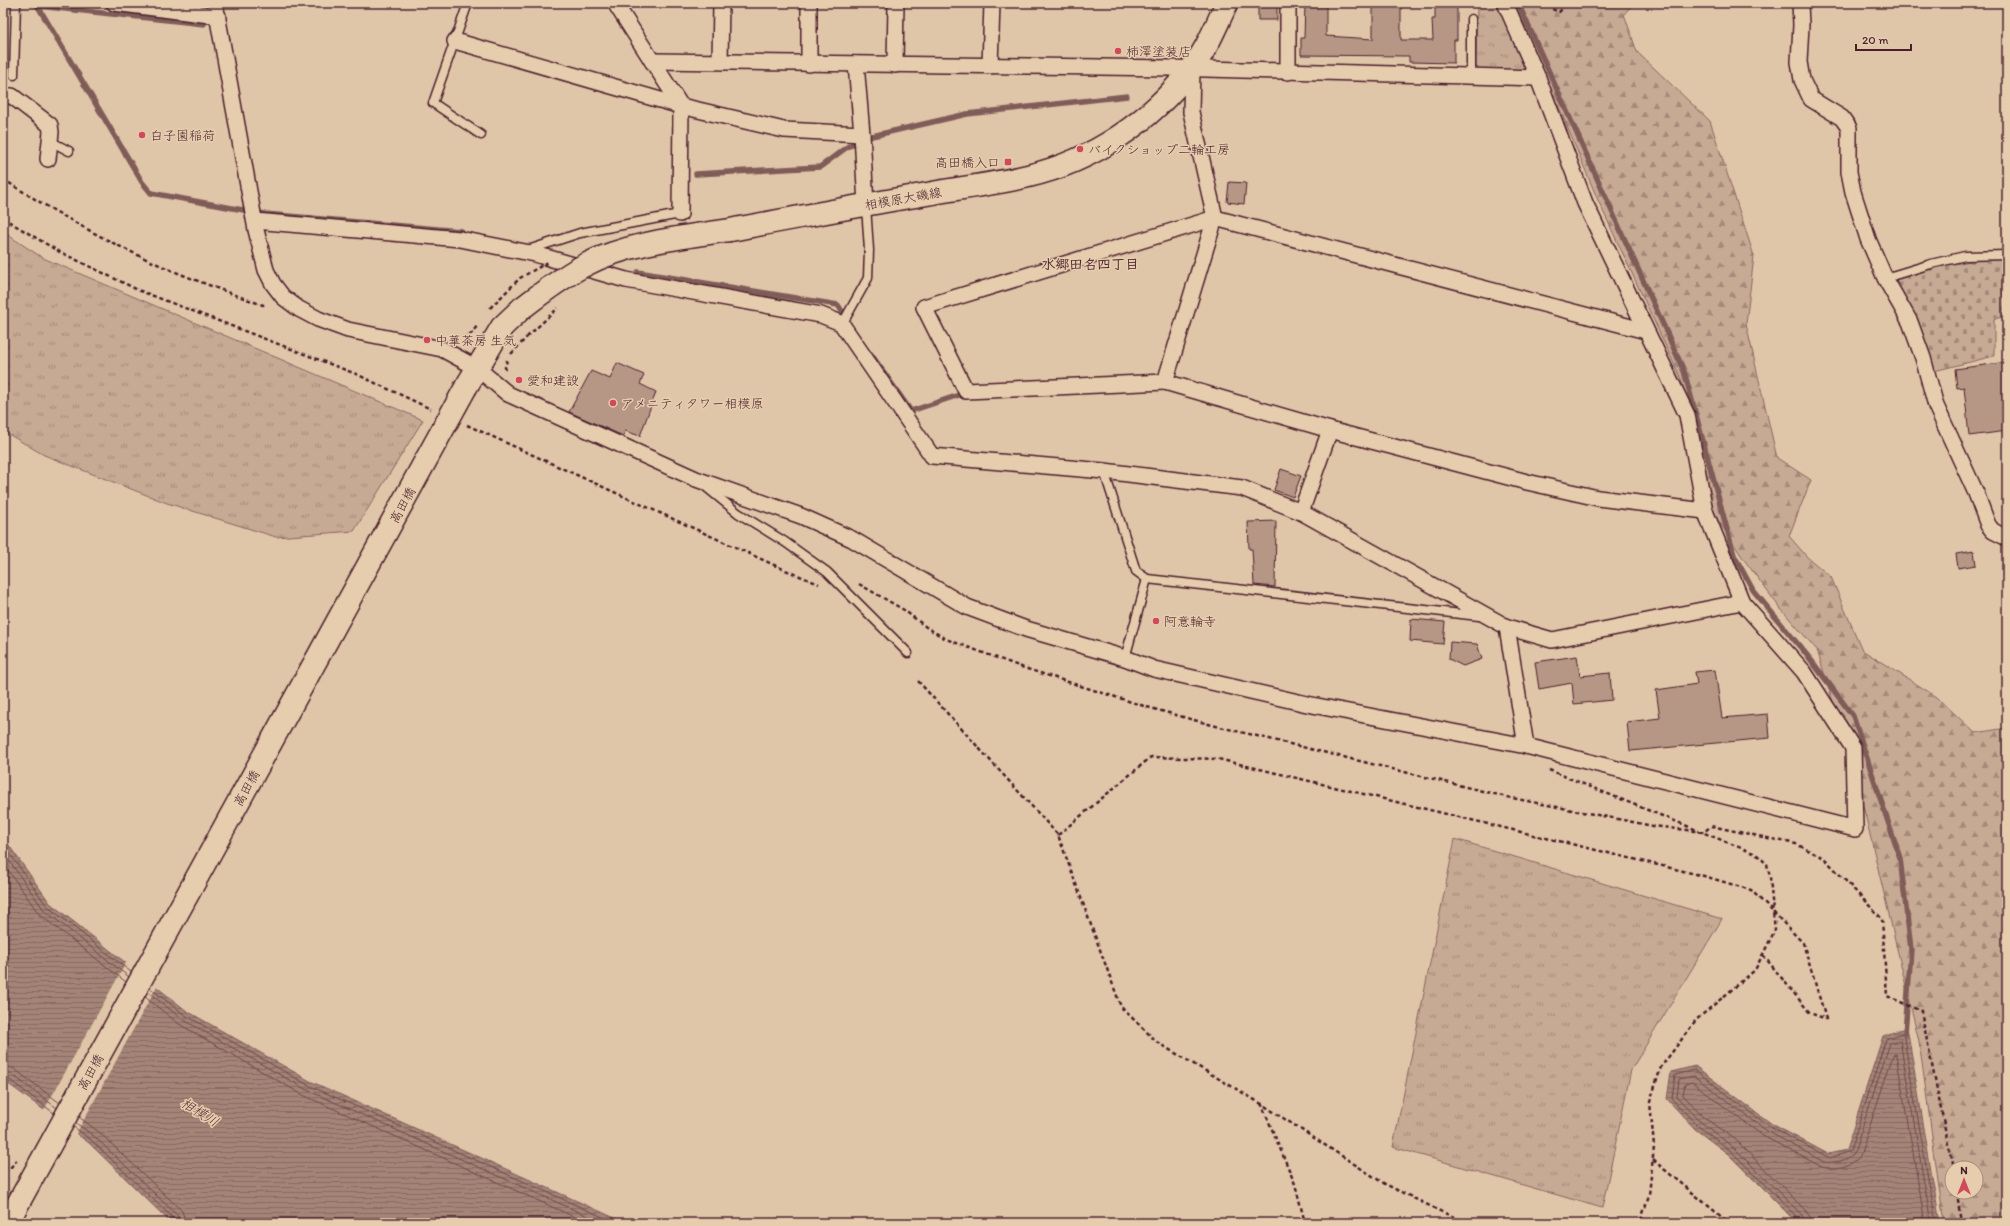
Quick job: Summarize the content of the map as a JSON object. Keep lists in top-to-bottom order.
{
  "streets": {
    "main road": ["相模原大磯線", "高田橋"]
  },
  "crossings": [
    ["相模原大磯線", "高田橋"]
  ],
  "districts": ["水郷田名四丁目"],
  "water": ["相模川"],
  "places": {
    "other": [
      "柿澤塗装店",
      "白子園稲荷",
      "バイクショップ二輪工房",
      "中華茶房 生気",
      "愛和建設",
      "アメニティタワー相模原",
      "阿意輪寺"
    ],
    "transit": ["高田橋入口"]
  },
  "scale_bar": "20 m",
  "north": "top"
}
